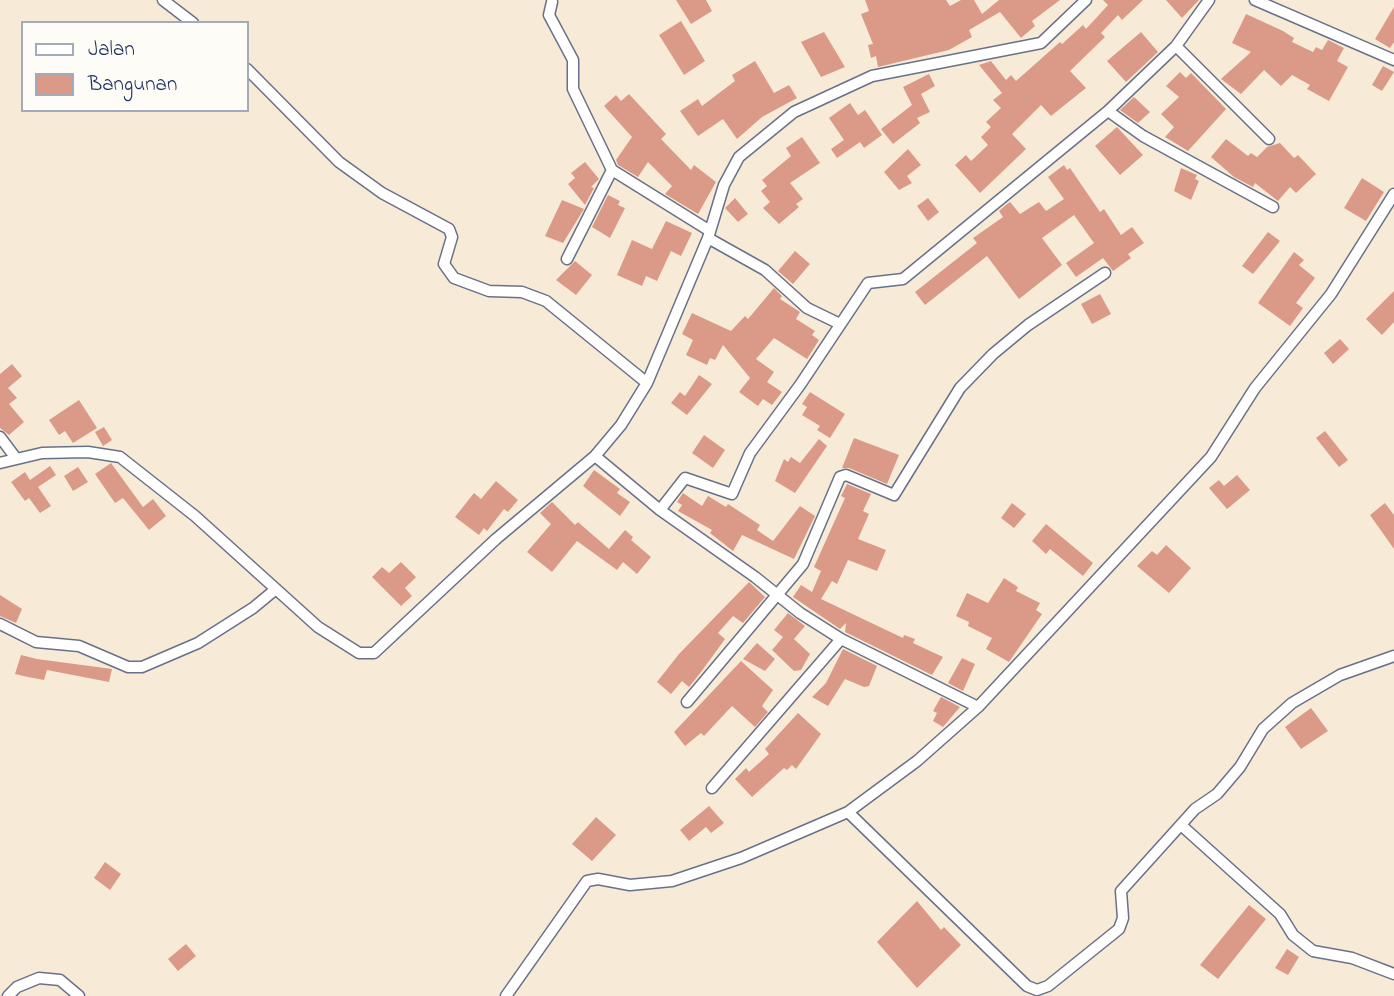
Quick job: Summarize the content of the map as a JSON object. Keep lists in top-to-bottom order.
{
  "legend": ["Jalan", "Bangunan"]
}
